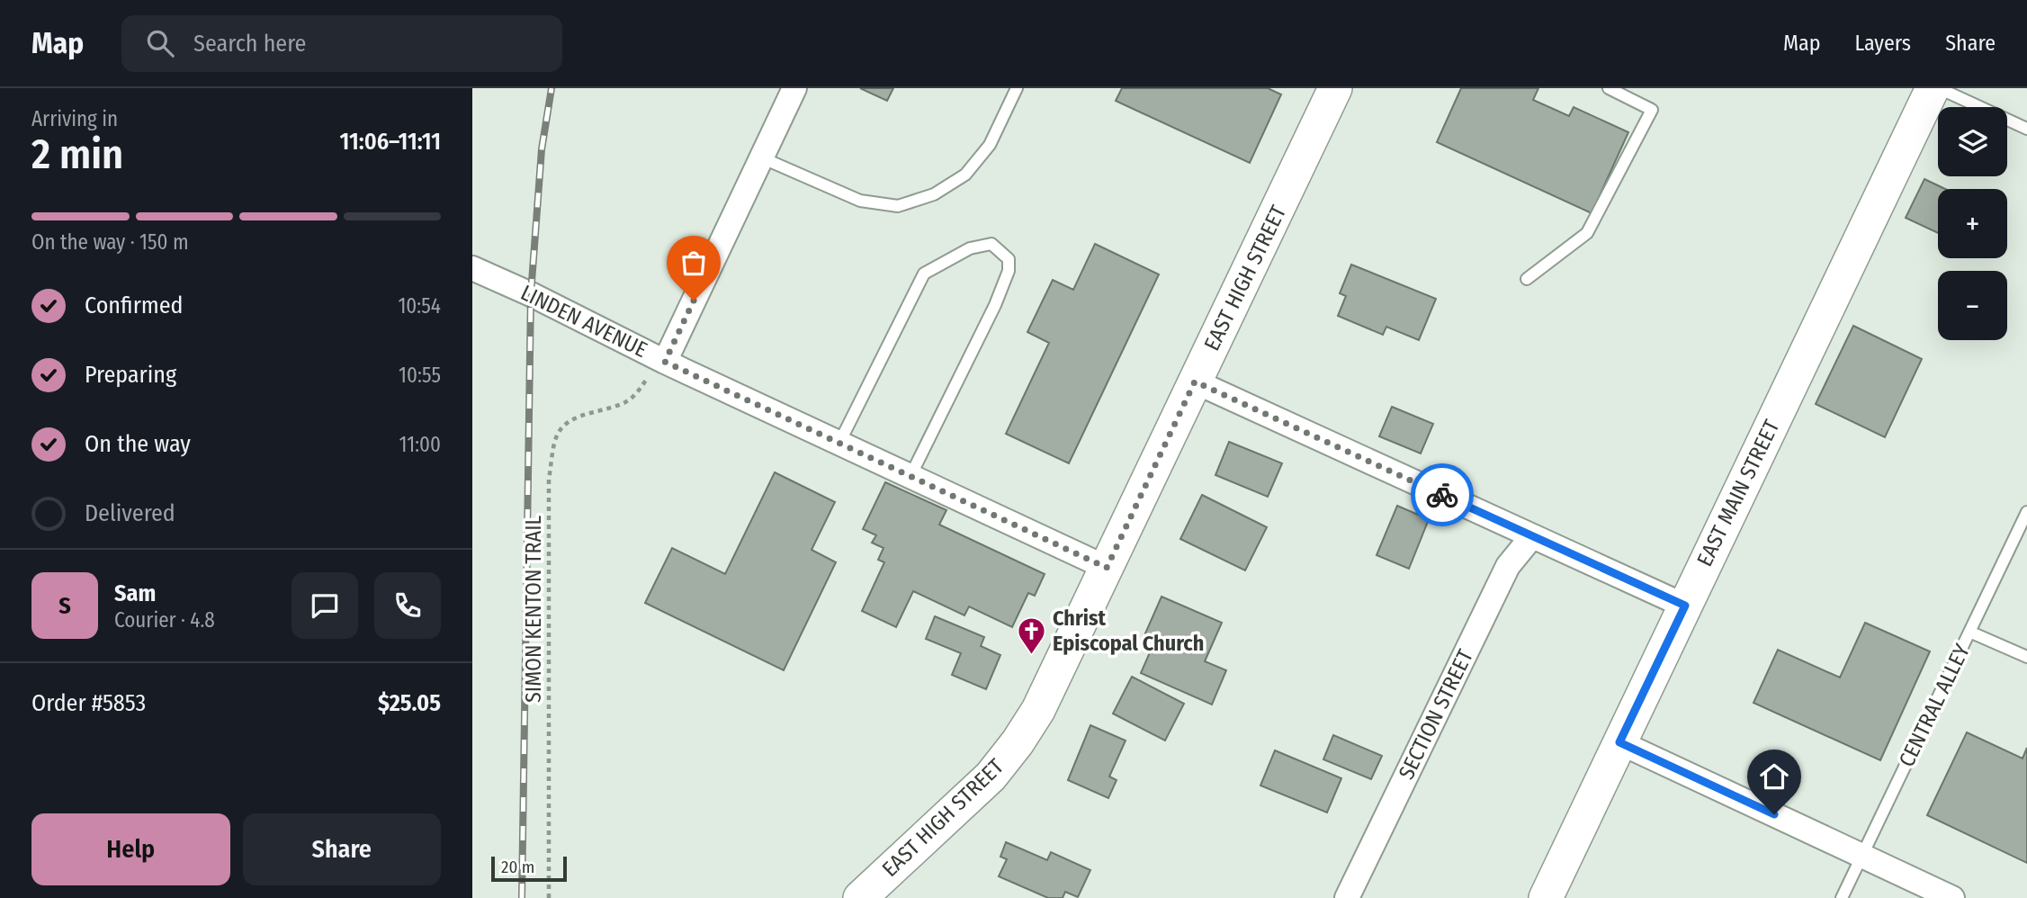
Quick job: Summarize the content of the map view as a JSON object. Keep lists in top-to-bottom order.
{
  "streets": {
    "street": [
      "EAST HIGH STREET",
      "LINDEN AVENUE",
      "EAST MAIN STREET",
      "SECTION STREET"
    ],
    "lane": ["CENTRAL ALLEY"],
    "path": ["SIMON KENTON TRAIL"]
  },
  "crossings": [
    ["EAST HIGH STREET", "LINDEN AVENUE"],
    ["LINDEN AVENUE", "SIMON KENTON TRAIL"]
  ],
  "places": {
    "church": ["Christ Episcopal Church"]
  },
  "scale_bar": "20 m",
  "page": {
    "header": "Map",
    "search": "Search here",
    "nav": ["Map", "Layers", "Share"],
    "heading": ["2 min", "Arriving in", "11:06–11:11"],
    "panel": [
      "Sam",
      "Courier · 4.8",
      "Order #5853",
      "$25.05"
    ],
    "map_buttons": ["+", "−"],
    "bar": "On the way · 150 m",
    "list": [
      ["Confirmed", "10:54"],
      ["Preparing", "10:55"],
      ["On the way", "11:00"],
      "Delivered"
    ],
    "round": "S",
    "buttons": ["Help", "Share"],
    "scale": "20 m"
  }
}
